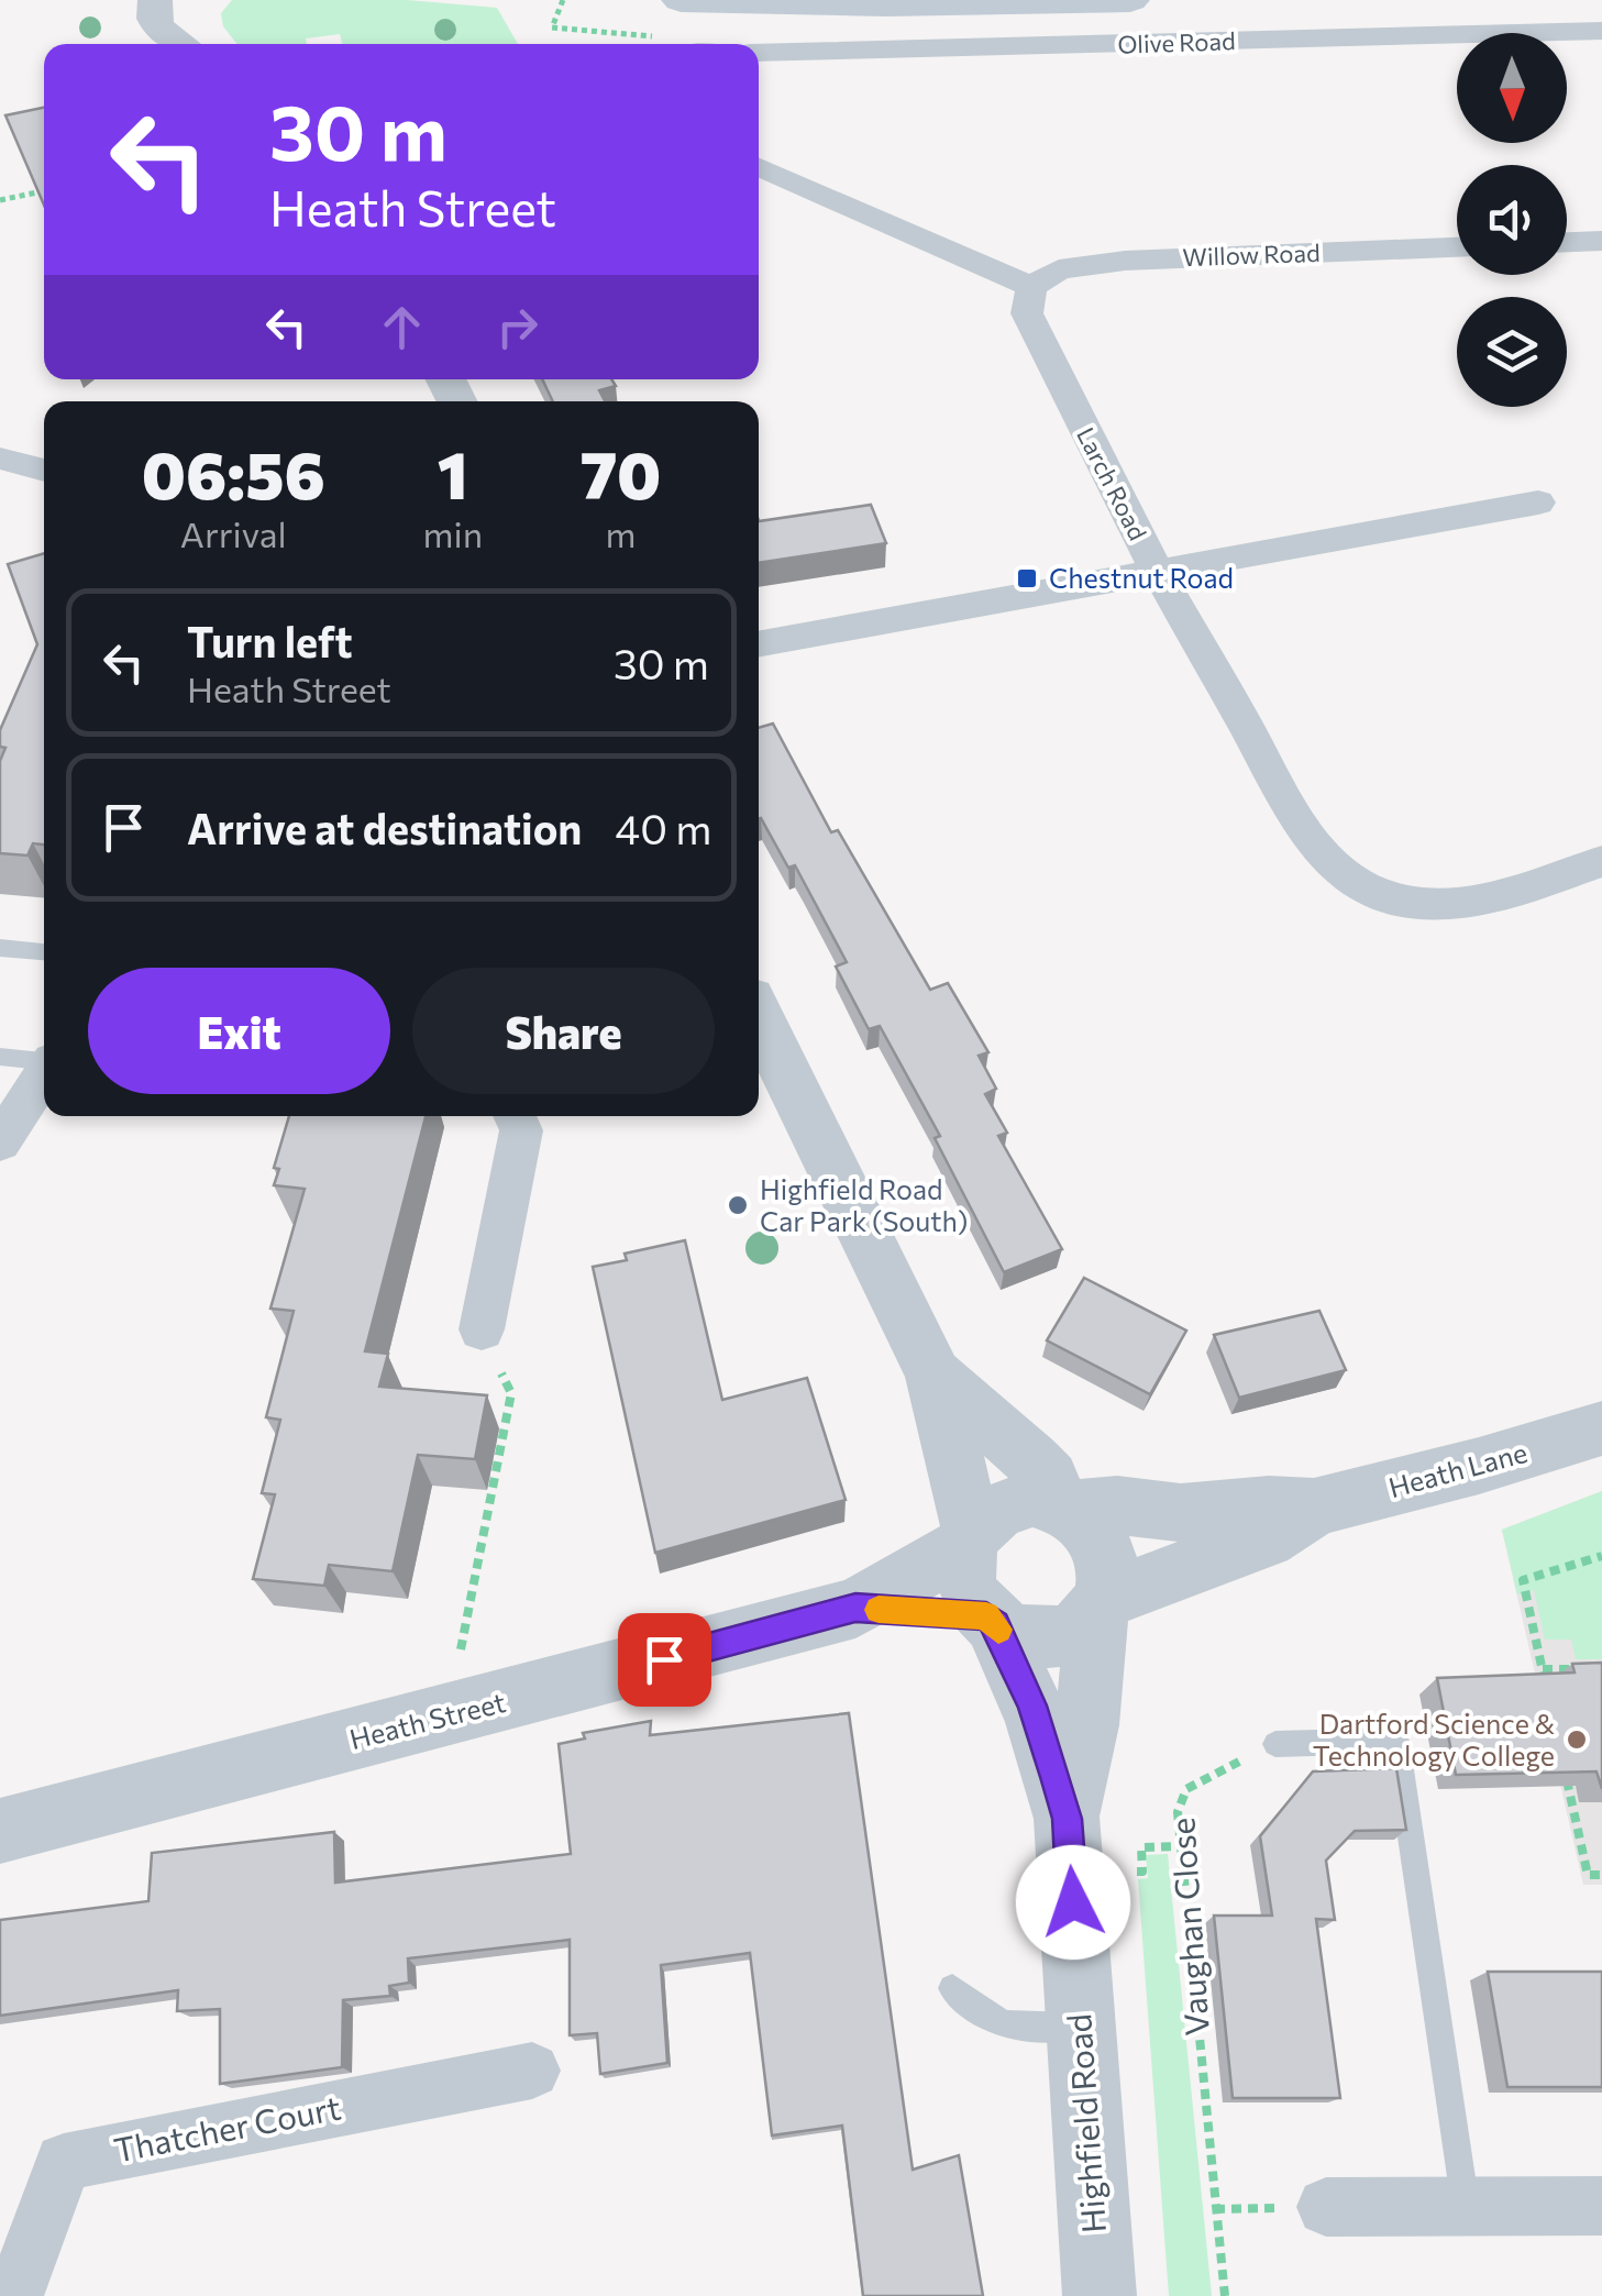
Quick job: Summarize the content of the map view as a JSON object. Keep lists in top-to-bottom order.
{
  "streets": {
    "street": [
      "Olive Road",
      "Willow Road",
      "Larch Road",
      "Heath Lane",
      "Heath Street",
      "Highfield Road",
      "Thatcher Court"
    ],
    "path": ["Vaughan Close"]
  },
  "crossings": [
    ["Willow Road", "Larch Road"],
    ["Heath Lane", "Heath Street"],
    ["Heath Lane", "Highfield Road"],
    ["Heath Street", "Highfield Road"]
  ],
  "places": {
    "transit": ["Chestnut Road"],
    "other": ["Highfield Road Car Park (South)", "Dartford Science & Technology College"]
  },
  "north": "bottom",
  "page": {
    "turn": ["30 m", "Heath Street"],
    "eta": [
      "06:56",
      "Arrival",
      "1",
      "min",
      "70",
      "m"
    ],
    "list": [
      {
        "name": "Turn left",
        "note": "Heath Street",
        "value": "30 m"
      },
      {
        "name": "Arrive at destination",
        "value": "40 m"
      }
    ],
    "buttons": ["Exit", "Share"]
  }
}
